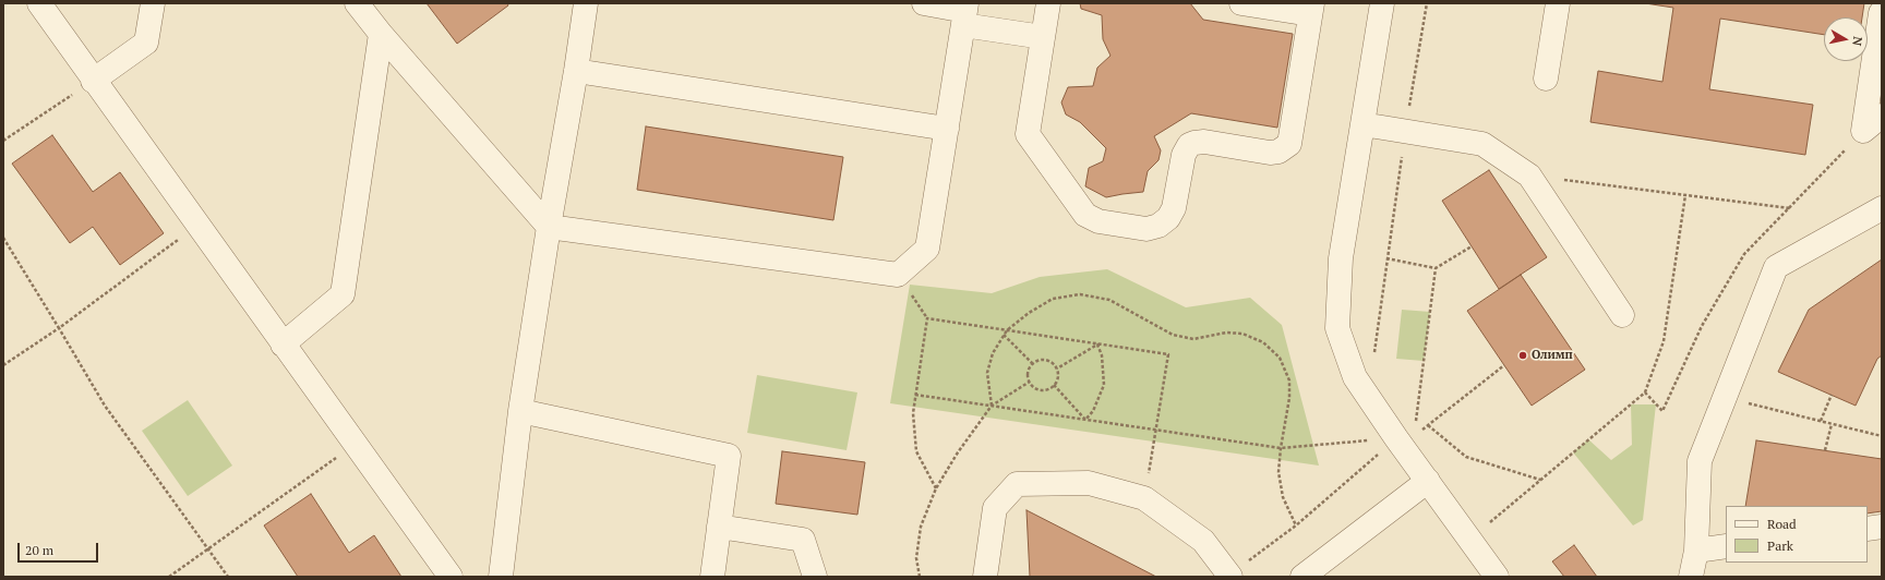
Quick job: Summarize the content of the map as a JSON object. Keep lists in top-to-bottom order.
{
  "places": ["Олимп"],
  "legend": ["Road", "Park"],
  "scale_bar": "20 m",
  "north": "right"
}
